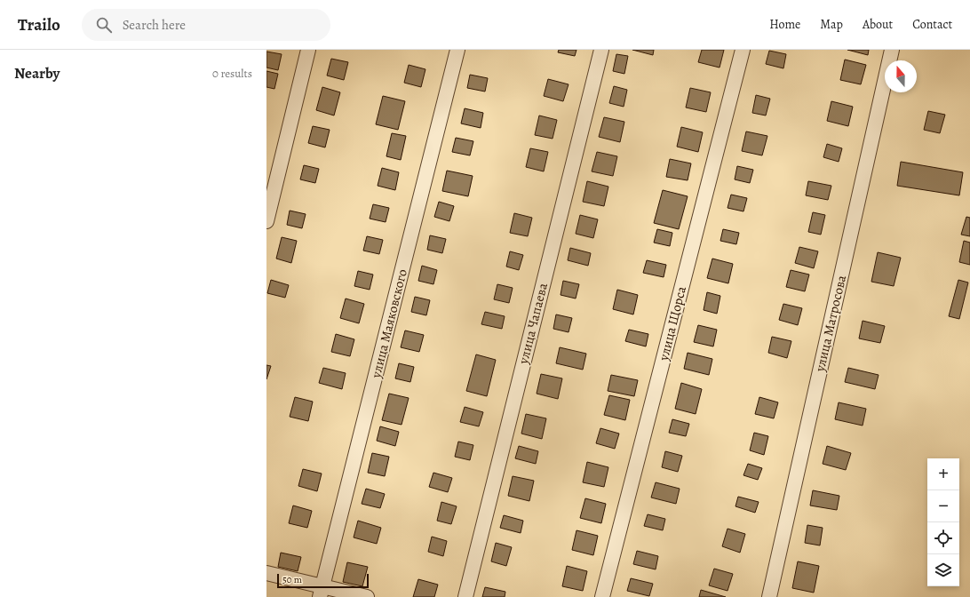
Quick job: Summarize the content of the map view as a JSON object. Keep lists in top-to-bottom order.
{
  "streets": {
    "street": [
      "улица Маяковского",
      "улица Чапаева",
      "улица Щорса",
      "улица Матросова"
    ]
  },
  "scale_bar": "50 m",
  "north": "top",
  "page": {
    "header": "Trailo",
    "search": "Search here",
    "nav": [
      "Home",
      "Map",
      "About",
      "Contact"
    ],
    "heading": ["Nearby", "0 results"],
    "map_buttons": ["+", "−"],
    "scale": "50 m"
  }
}
